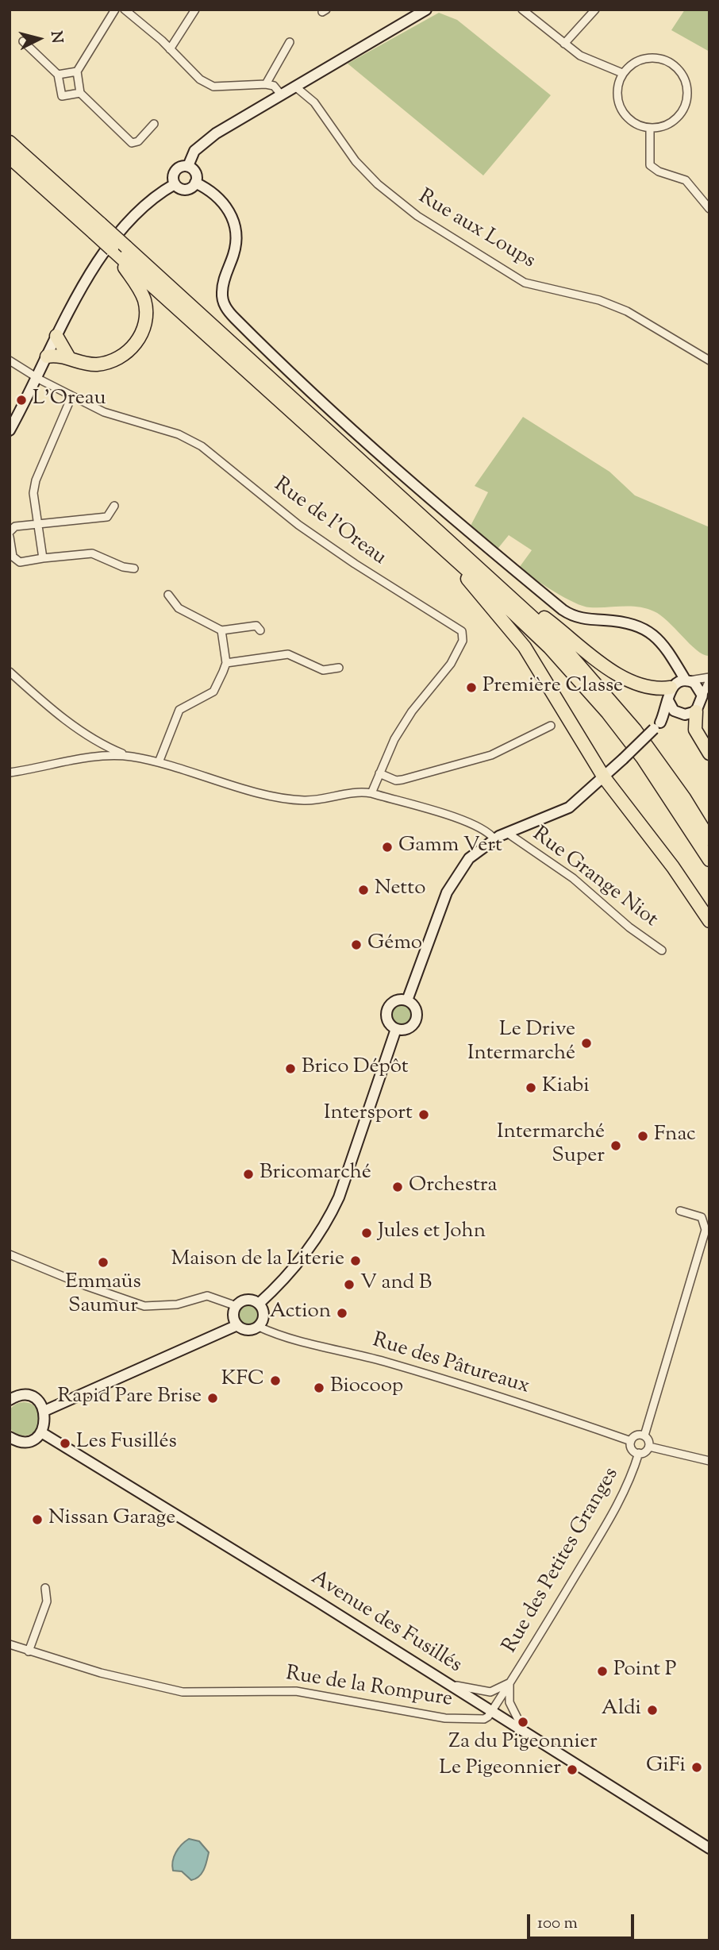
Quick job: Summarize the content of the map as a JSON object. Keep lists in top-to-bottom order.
{
  "streets": {
    "street": [
      "Rue aux Loups",
      "Rue de l'Oreau",
      "Rue Grange Niot",
      "Rue des Pâtureaux",
      "Rue des Petites Granges",
      "Avenue des Fusillés",
      "Rue de la Rompure"
    ]
  },
  "crossings": [
    ["Rue des Pâtureaux", "Rue des Petites Granges"],
    ["Rue des Petites Granges", "Avenue des Fusillés"],
    ["Rue des Petites Granges", "Rue de la Rompure"],
    ["Avenue des Fusillés", "Rue de la Rompure"]
  ],
  "places": [
    "L'Oreau",
    "Première Classe",
    "Gamm Vert",
    "Netto",
    "Gémo",
    "Le Drive Intermarché",
    "Brico Dépôt",
    "Kiabi",
    "Intersport",
    "Fnac",
    "Intermarché Super",
    "Bricomarché",
    "Orchestra",
    "Jules et John",
    "Maison de la Literie",
    "Emmaüs Saumur",
    "V and B",
    "Action",
    "KFC",
    "Biocoop",
    "Rapid Pare Brise",
    "Les Fusillés",
    "Nissan Garage",
    "Point P",
    "Aldi",
    "Za du Pigeonnier",
    "GiFi",
    "Le Pigeonnier"
  ],
  "scale_bar": "100 m",
  "north": "right"
}
